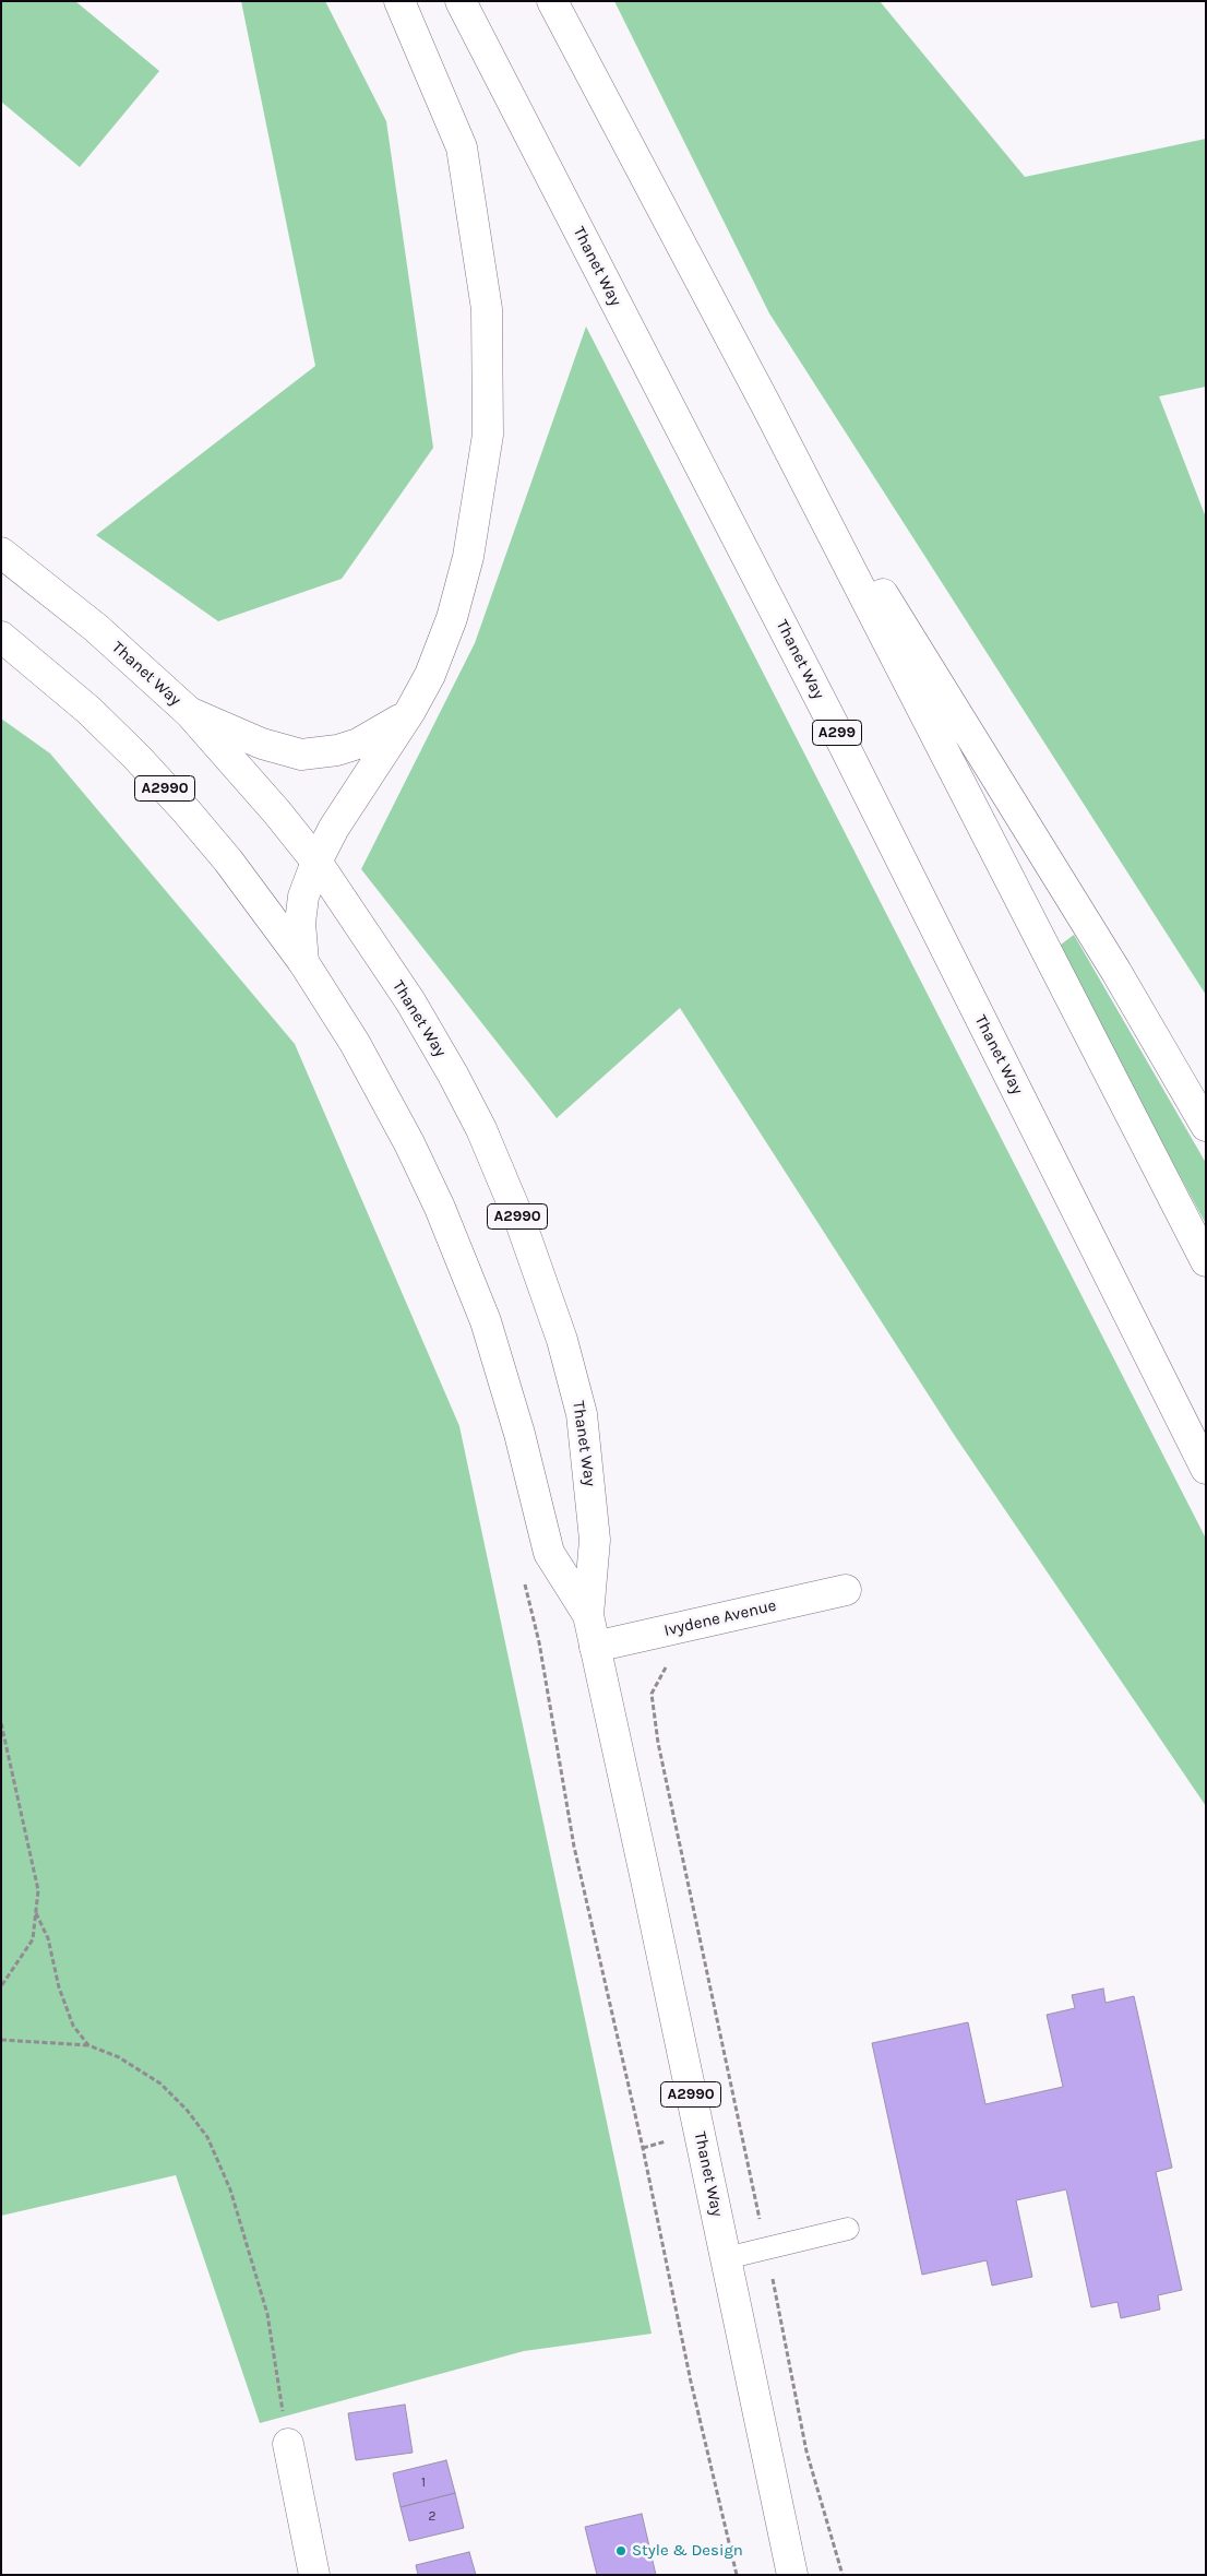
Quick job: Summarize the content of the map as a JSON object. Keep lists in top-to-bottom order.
{
  "streets": {
    "main road": [
      "Thanet Way",
      "A299",
      "A2990",
      "Ivydene Avenue"
    ]
  },
  "crossings": [
    ["Thanet Way", "Ivydene Avenue"]
  ],
  "places": ["Style & Design"],
  "house_numbers": ["1", "2"]
}
